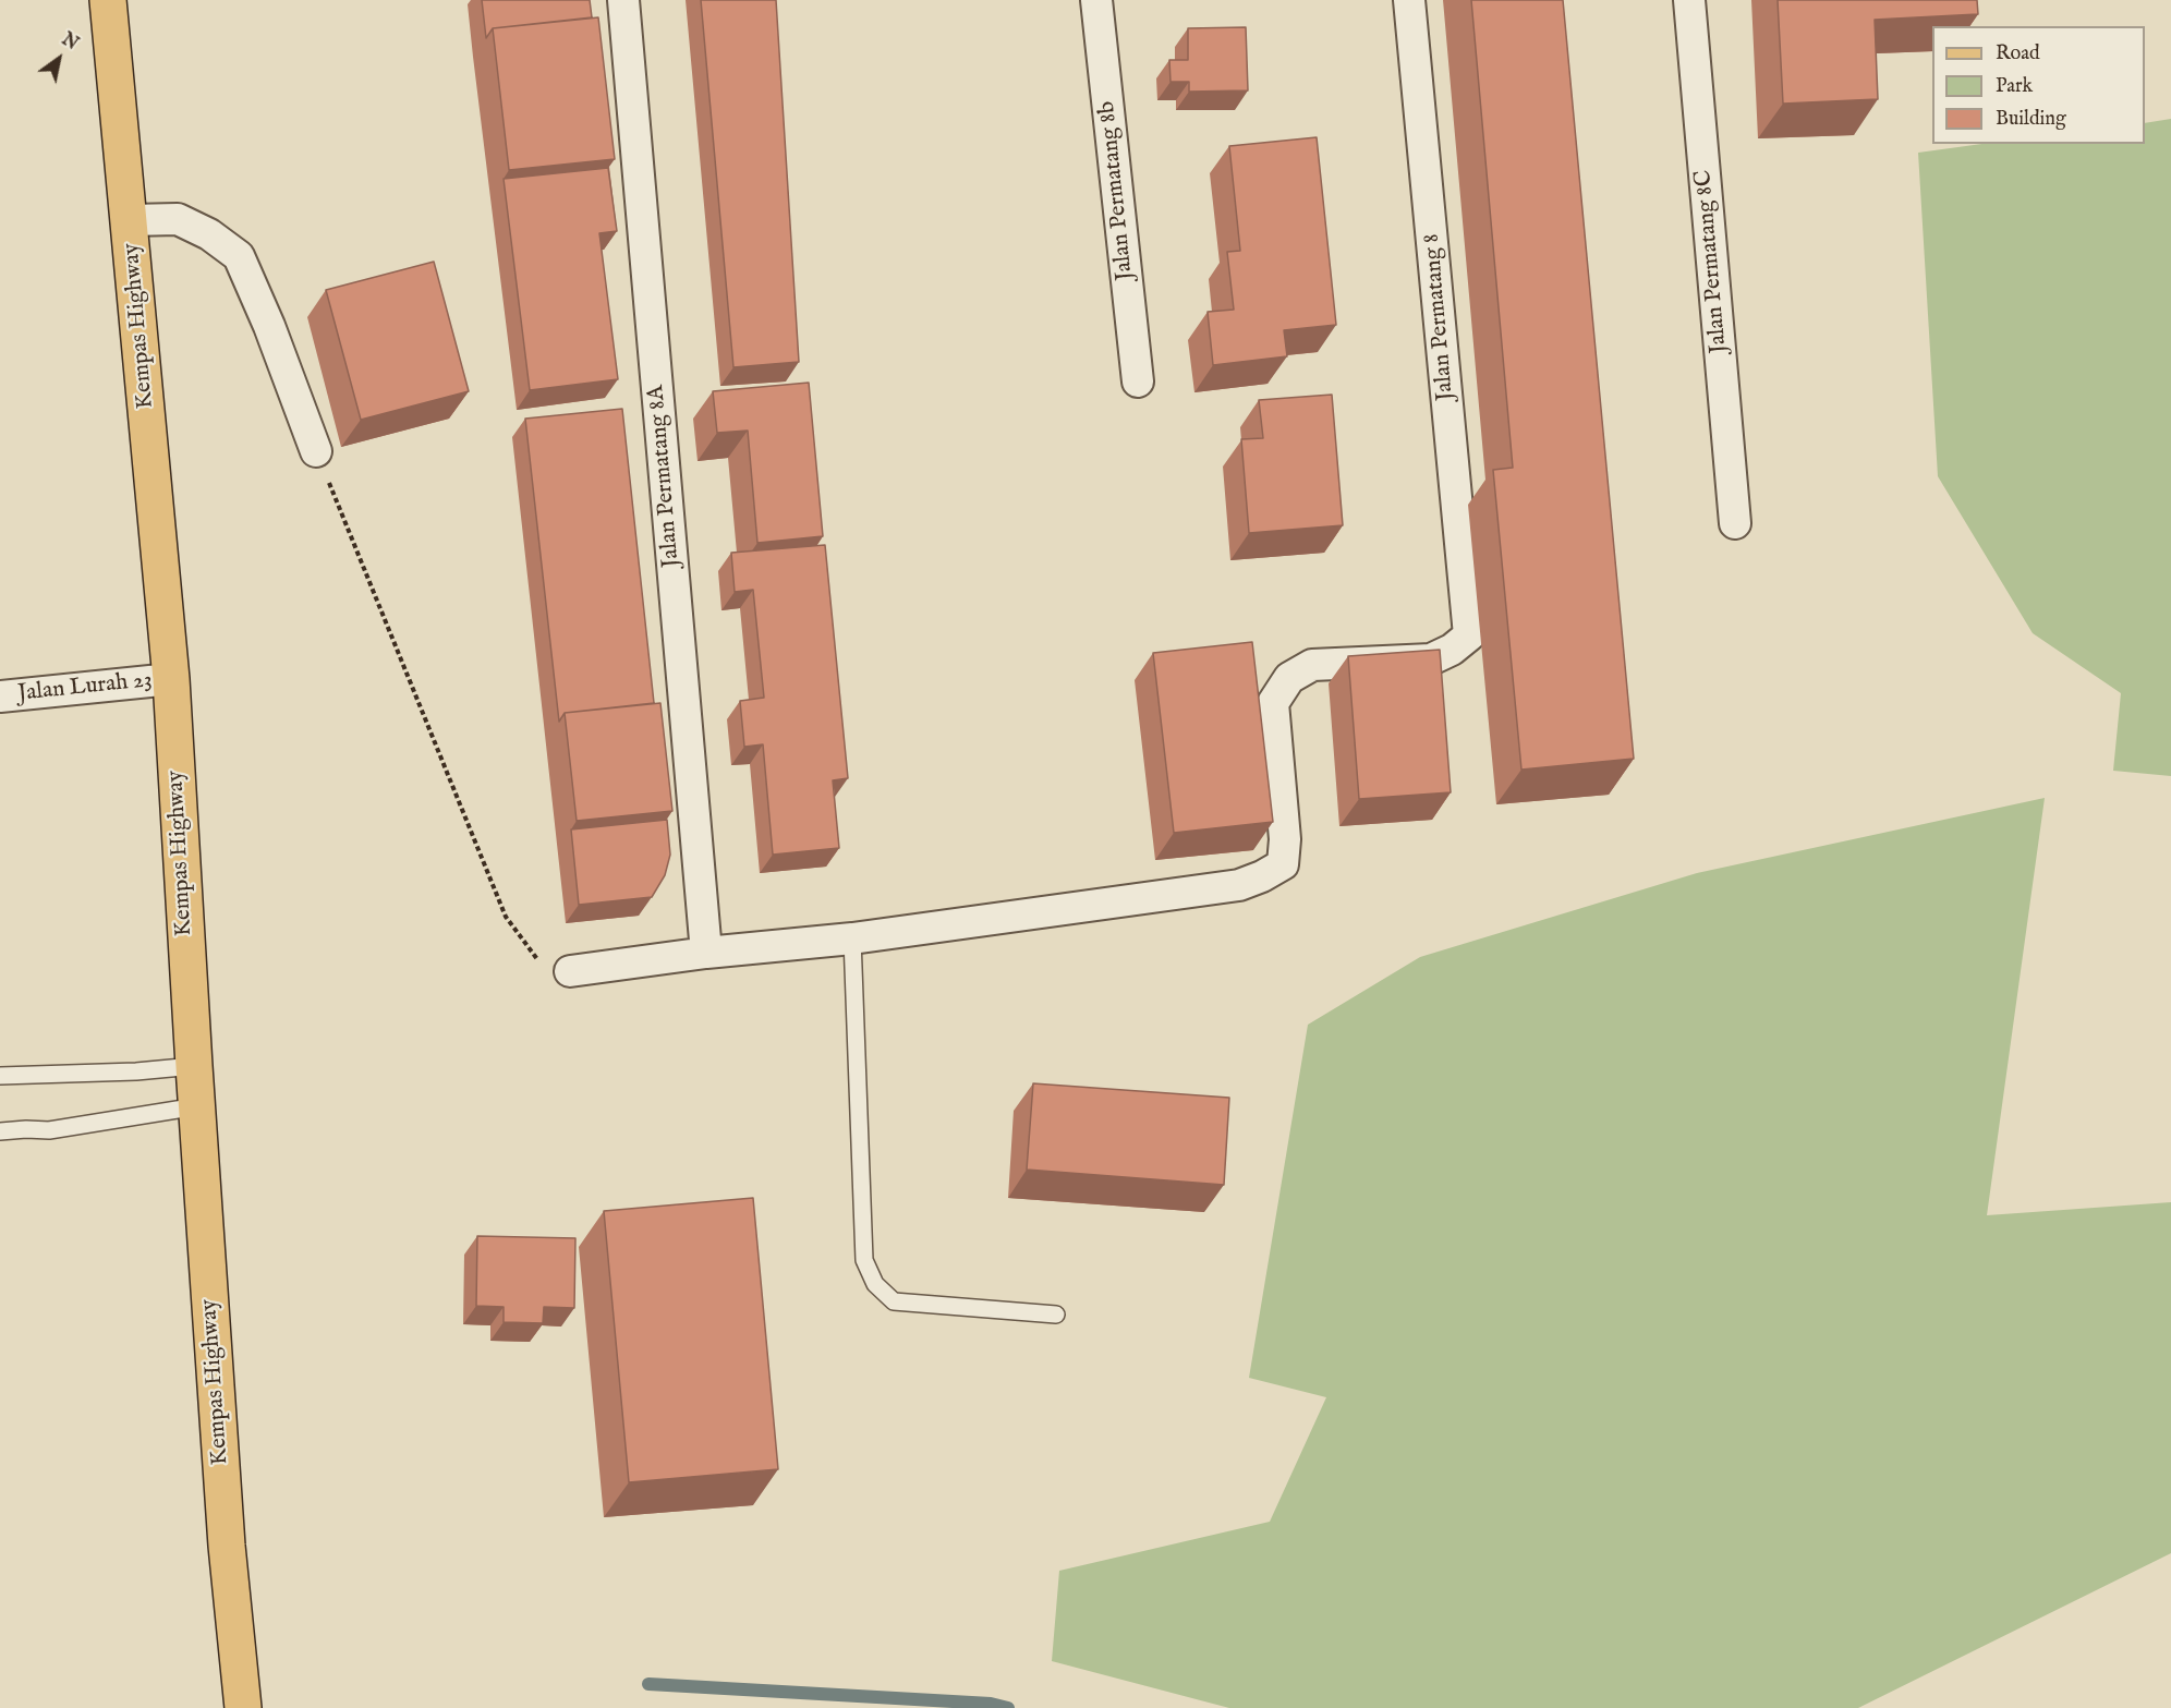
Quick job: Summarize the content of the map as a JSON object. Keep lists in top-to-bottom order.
{
  "streets": {
    "main road": ["Kempas Highway"],
    "street": [
      "Jalan Permatang 8b",
      "Jalan Permatang 8C",
      "Jalan Permatang 8",
      "Jalan Permatang 8A",
      "Jalan Lurah 23"
    ]
  },
  "crossings": [
    ["Kempas Highway", "Jalan Lurah 23"]
  ],
  "legend": ["Road", "Park", "Building"],
  "north": "top right"
}
